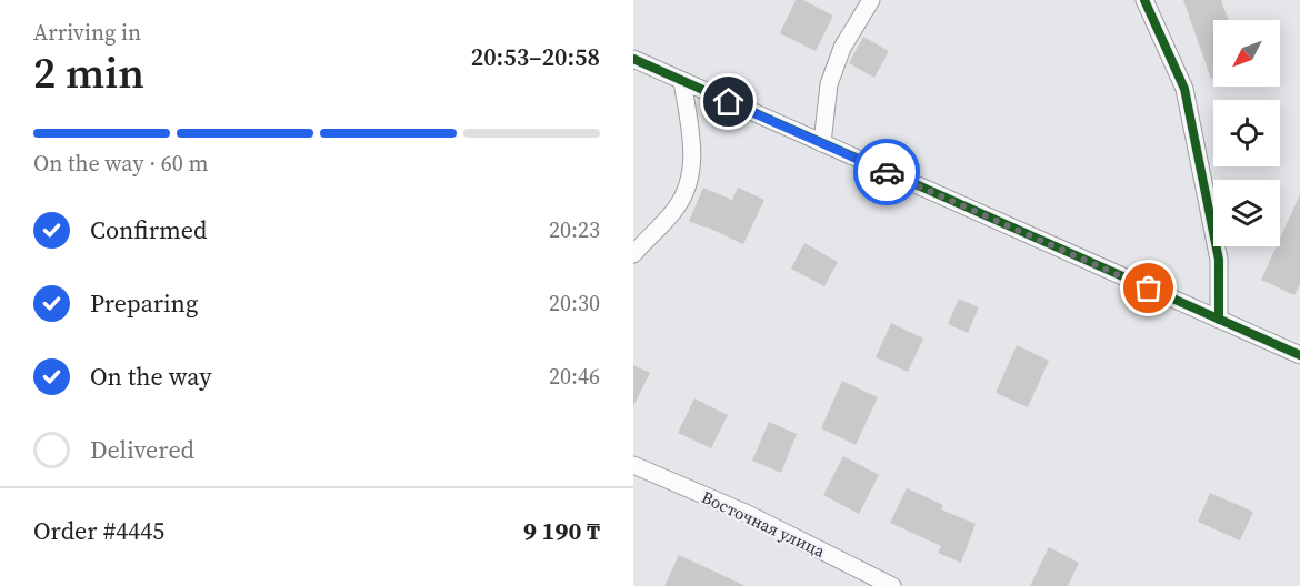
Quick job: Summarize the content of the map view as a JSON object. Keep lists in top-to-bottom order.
{
  "streets": {
    "street": ["Восточная улица"]
  },
  "north": "bottom left",
  "page": {
    "heading": ["2 min", "Arriving in", "20:53–20:58"],
    "panel": ["Order #4445", "9 190 ₸"],
    "bar": "On the way · 60 m",
    "list": [
      ["Confirmed", "20:23"],
      ["Preparing", "20:30"],
      ["On the way", "20:46"],
      "Delivered"
    ]
  }
}
